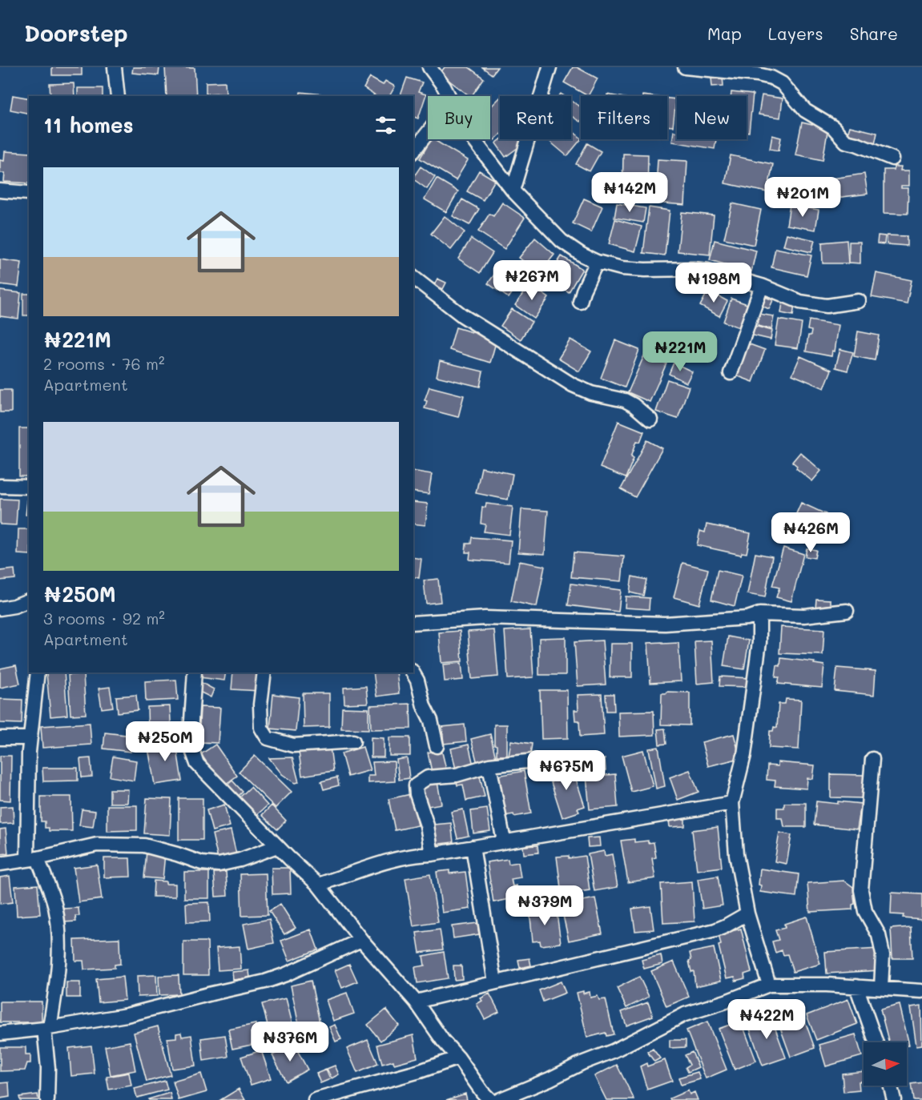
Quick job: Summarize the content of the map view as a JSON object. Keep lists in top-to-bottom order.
{
  "north": "right",
  "page": {
    "header": "Doorstep",
    "nav": ["Map", "Layers", "Share"],
    "chip": [
      "Buy",
      "Rent",
      "Filters",
      "New"
    ],
    "heading": "11 homes",
    "list": [
      {
        "name": "₦221M",
        "note": "2 rooms · 76 m² · Apartment"
      },
      {
        "name": "₦250M",
        "note": "3 rooms · 92 m² · Apartment"
      }
    ],
    "price": [
      "₦142M",
      "₦201M",
      "₦267M",
      "₦198M",
      "₦221M",
      "₦426M",
      "₦250M",
      "₦675M",
      "₦379M",
      "₦422M",
      "₦376M"
    ]
  }
}
